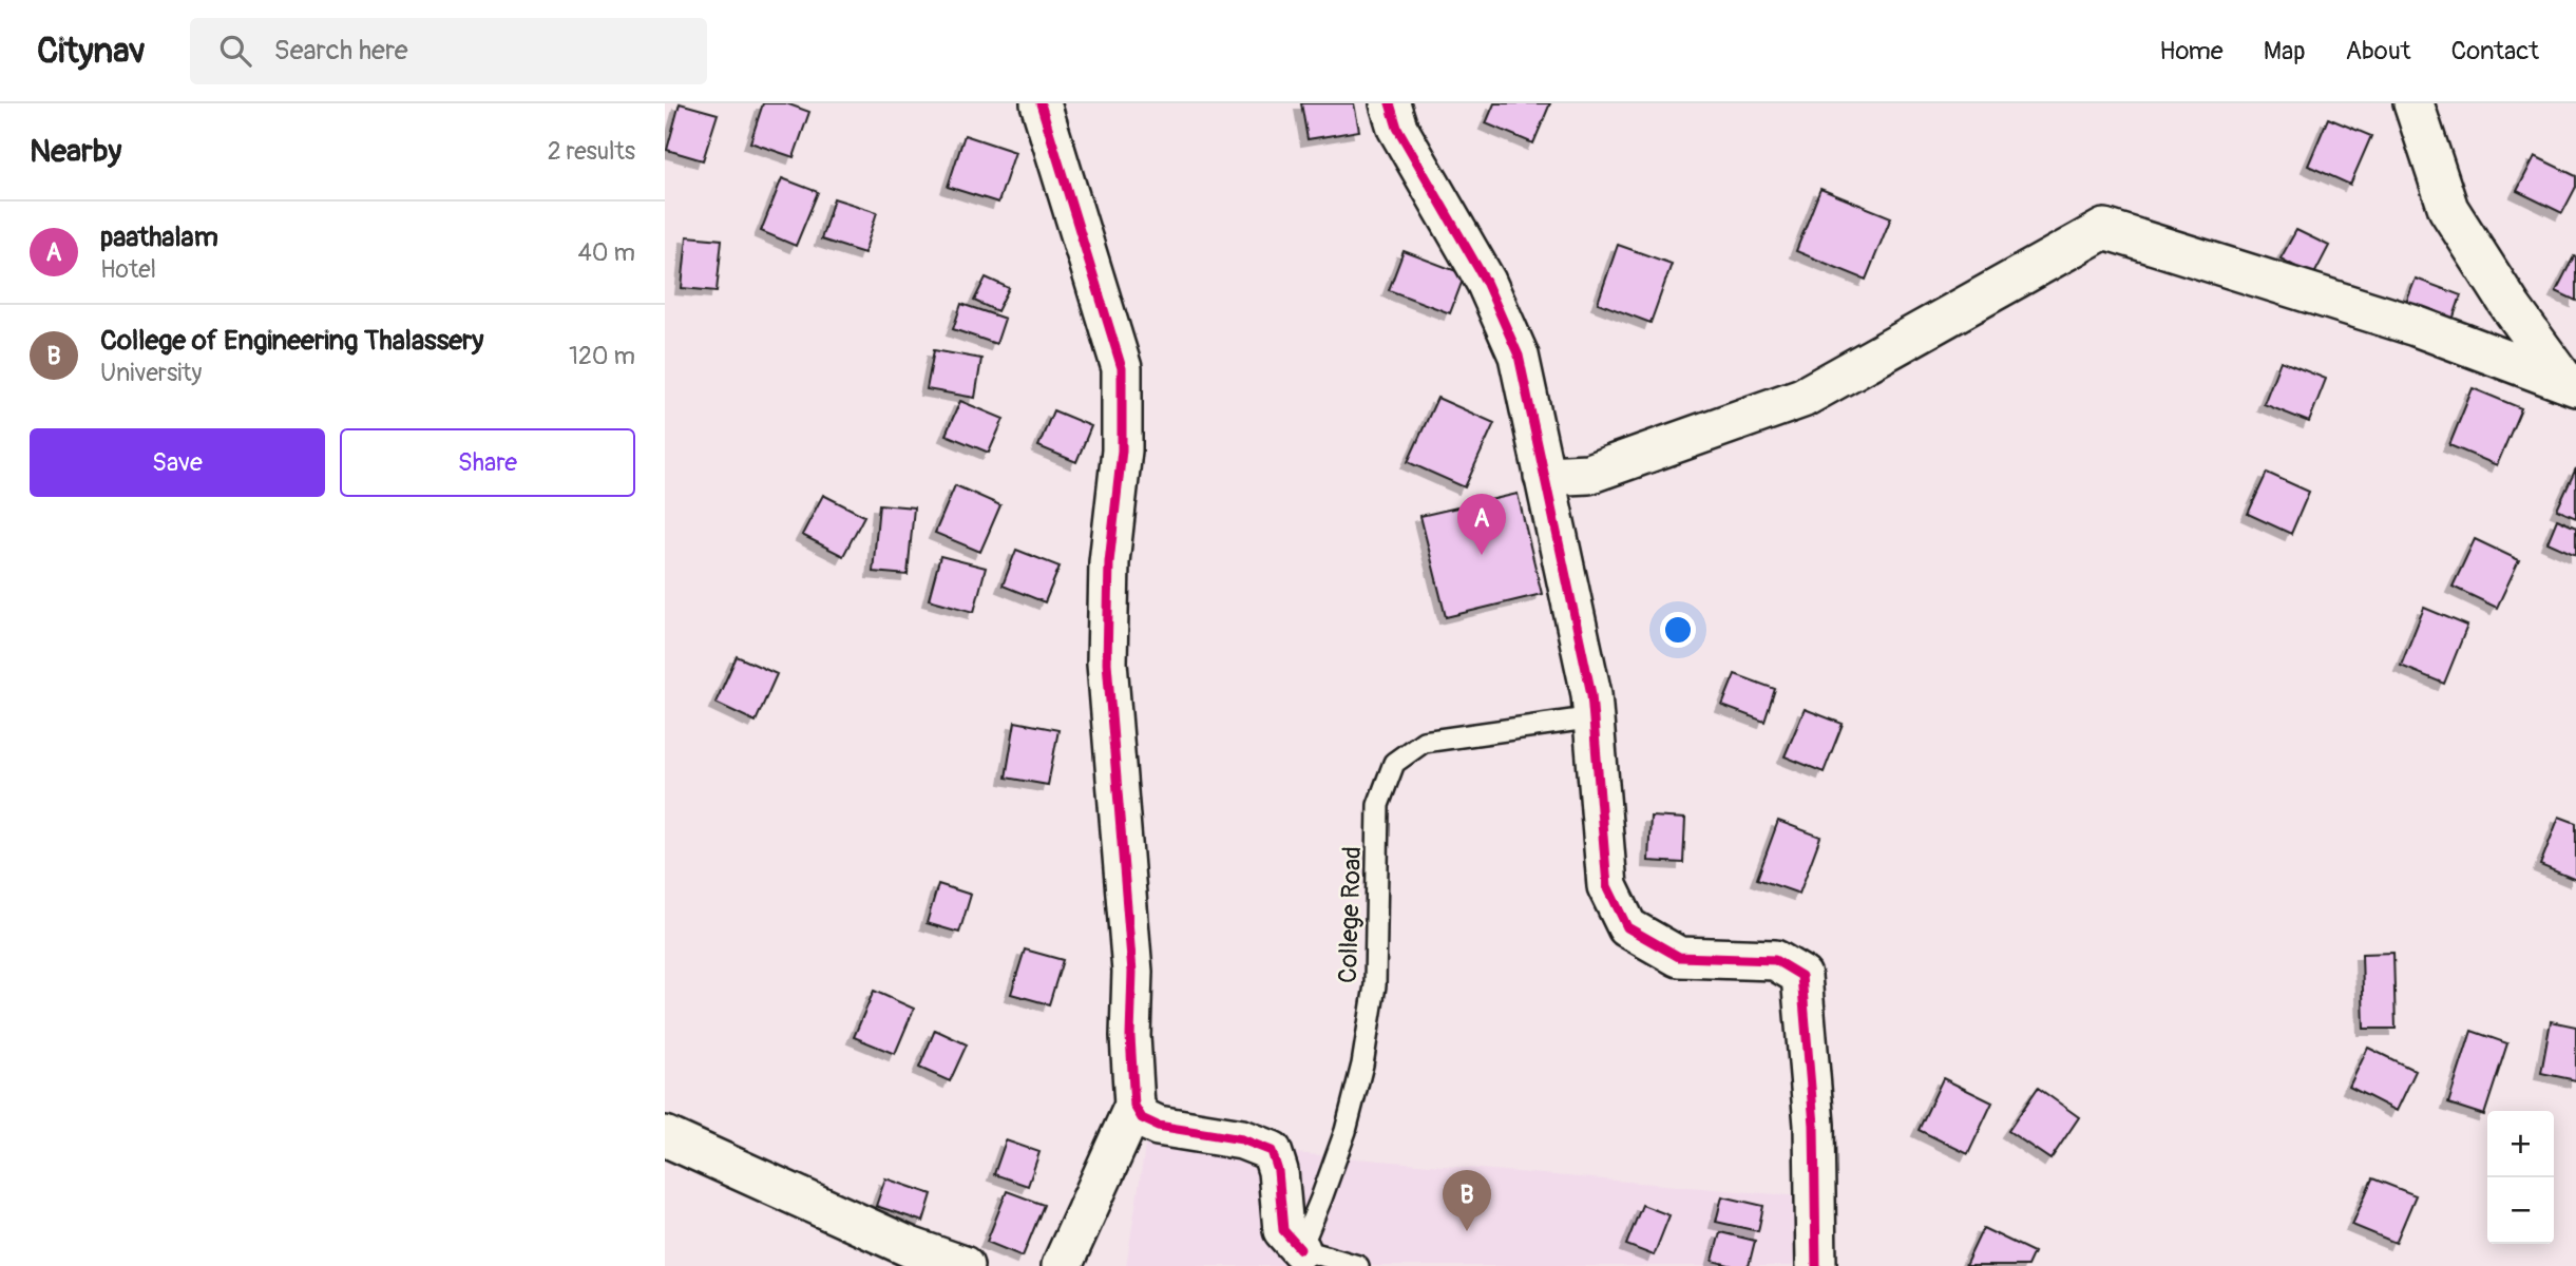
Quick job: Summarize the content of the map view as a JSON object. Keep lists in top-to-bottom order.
{
  "streets": {
    "lane": ["College Road"]
  },
  "page": {
    "header": "Citynav",
    "search": "Search here",
    "nav": [
      "Home",
      "Map",
      "About",
      "Contact"
    ],
    "heading": ["Nearby", "2 results"],
    "list": [
      {
        "mark": "A",
        "name": "paathalam",
        "note": "Hotel",
        "value": "40 m"
      },
      {
        "mark": "B",
        "name": "College of Engineering Thalassery",
        "note": "University",
        "value": "120 m"
      }
    ],
    "buttons": ["Save", "Share"],
    "pins": ["A", "B"],
    "map_buttons": ["+", "−"]
  }
}
